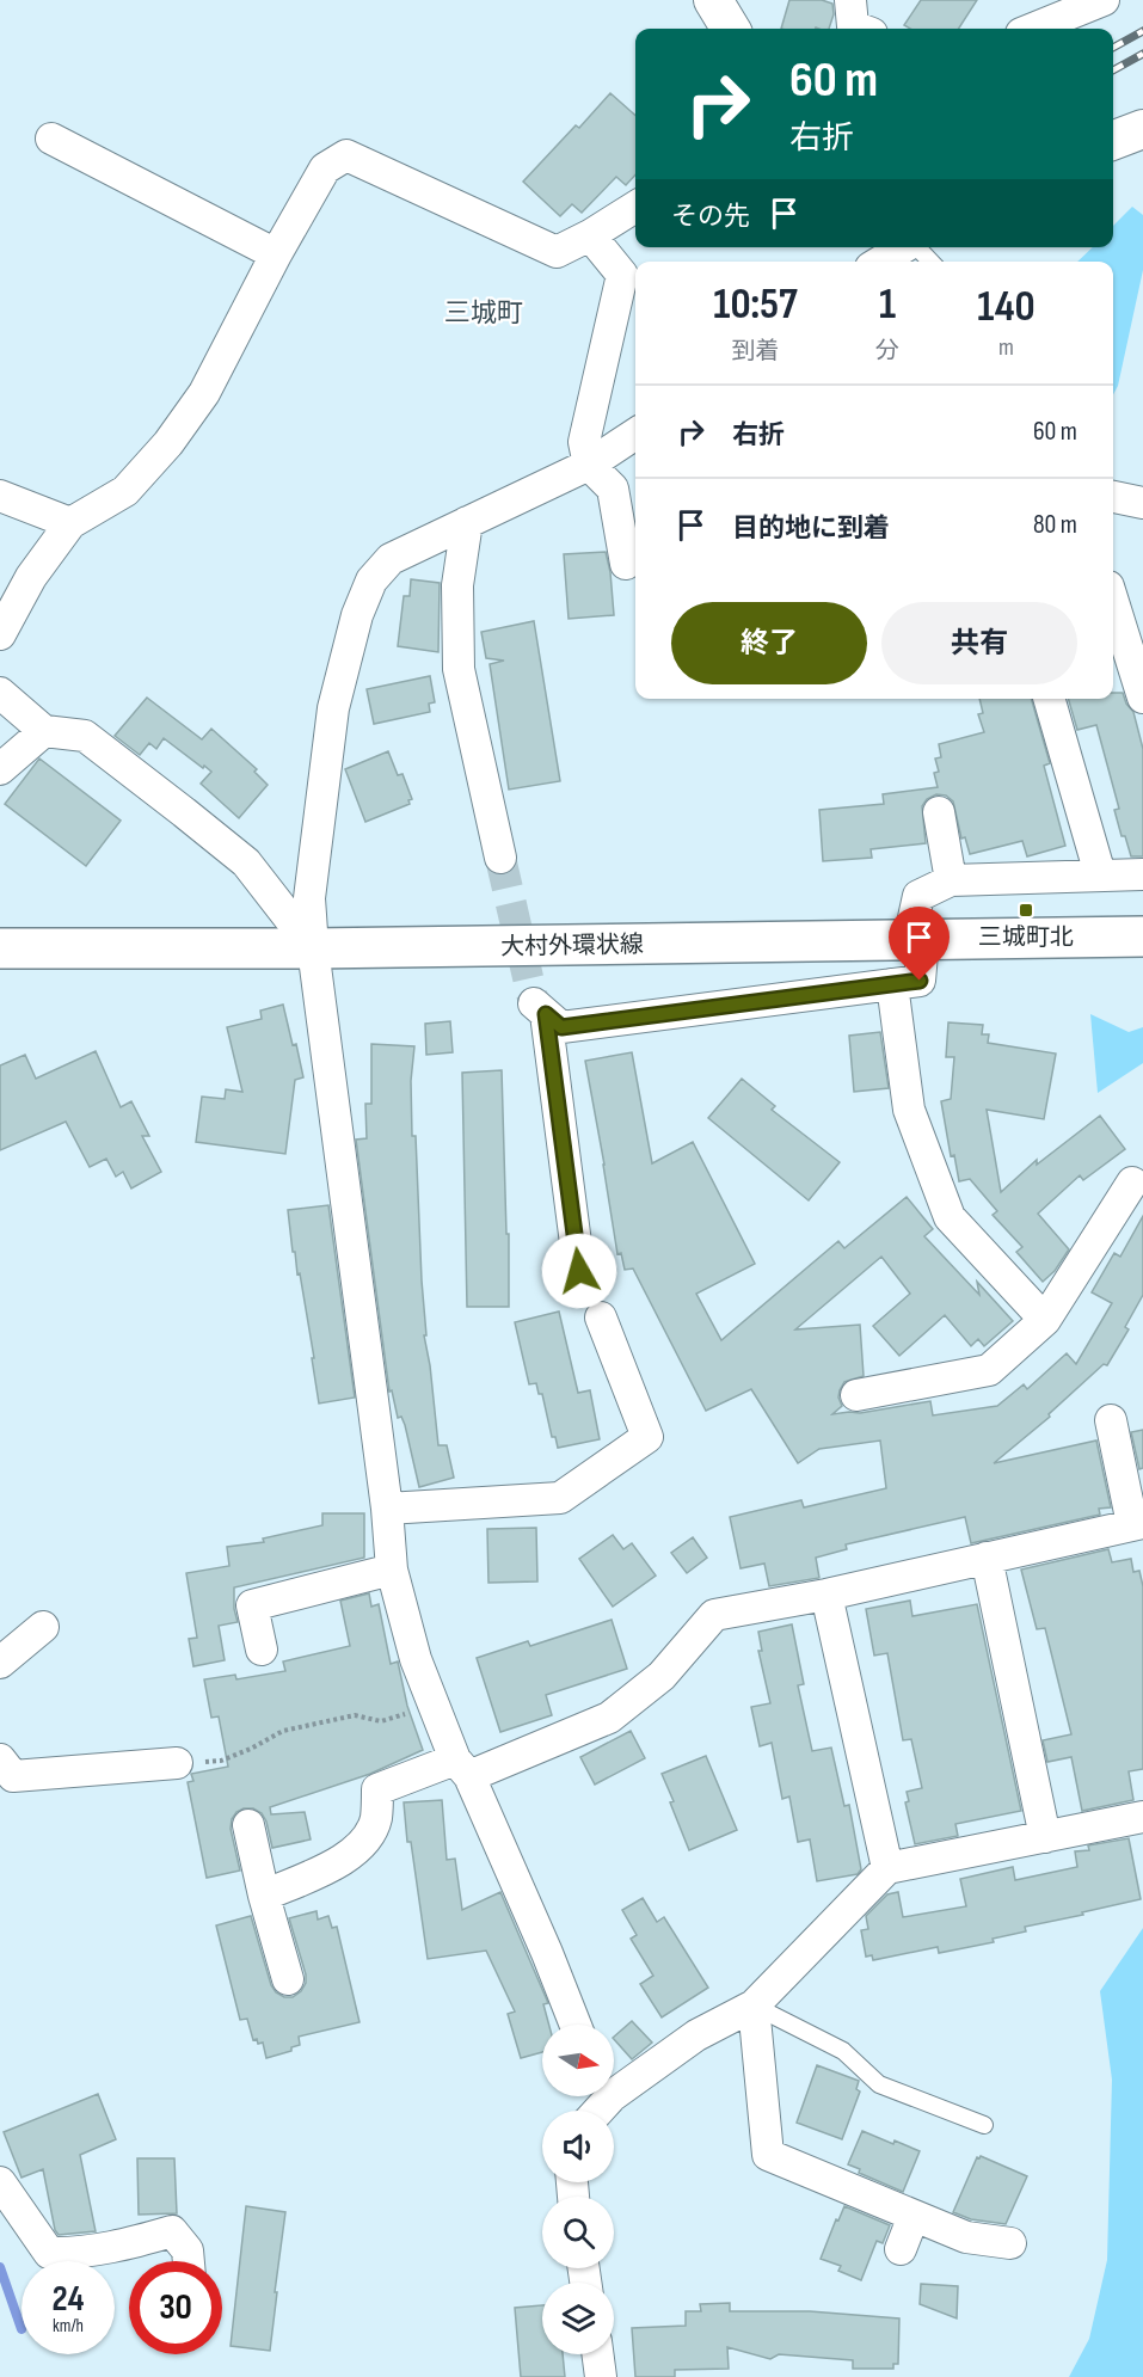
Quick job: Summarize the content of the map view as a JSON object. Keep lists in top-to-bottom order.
{
  "streets": {
    "main road": ["大村外環状線"]
  },
  "districts": ["三城町"],
  "places": {
    "transit": ["三城町北"]
  },
  "north": "right",
  "page": {
    "turn": ["60 m", "右折"],
    "then": "その先",
    "eta": [
      "10:57",
      "到着",
      "1",
      "分",
      "140",
      "m"
    ],
    "list": [
      {
        "name": "右折",
        "value": "60 m"
      },
      {
        "name": "目的地に到着",
        "value": "80 m"
      }
    ],
    "buttons": ["終了", "共有"],
    "speed": "24 km/h",
    "limit": "30"
  }
}
